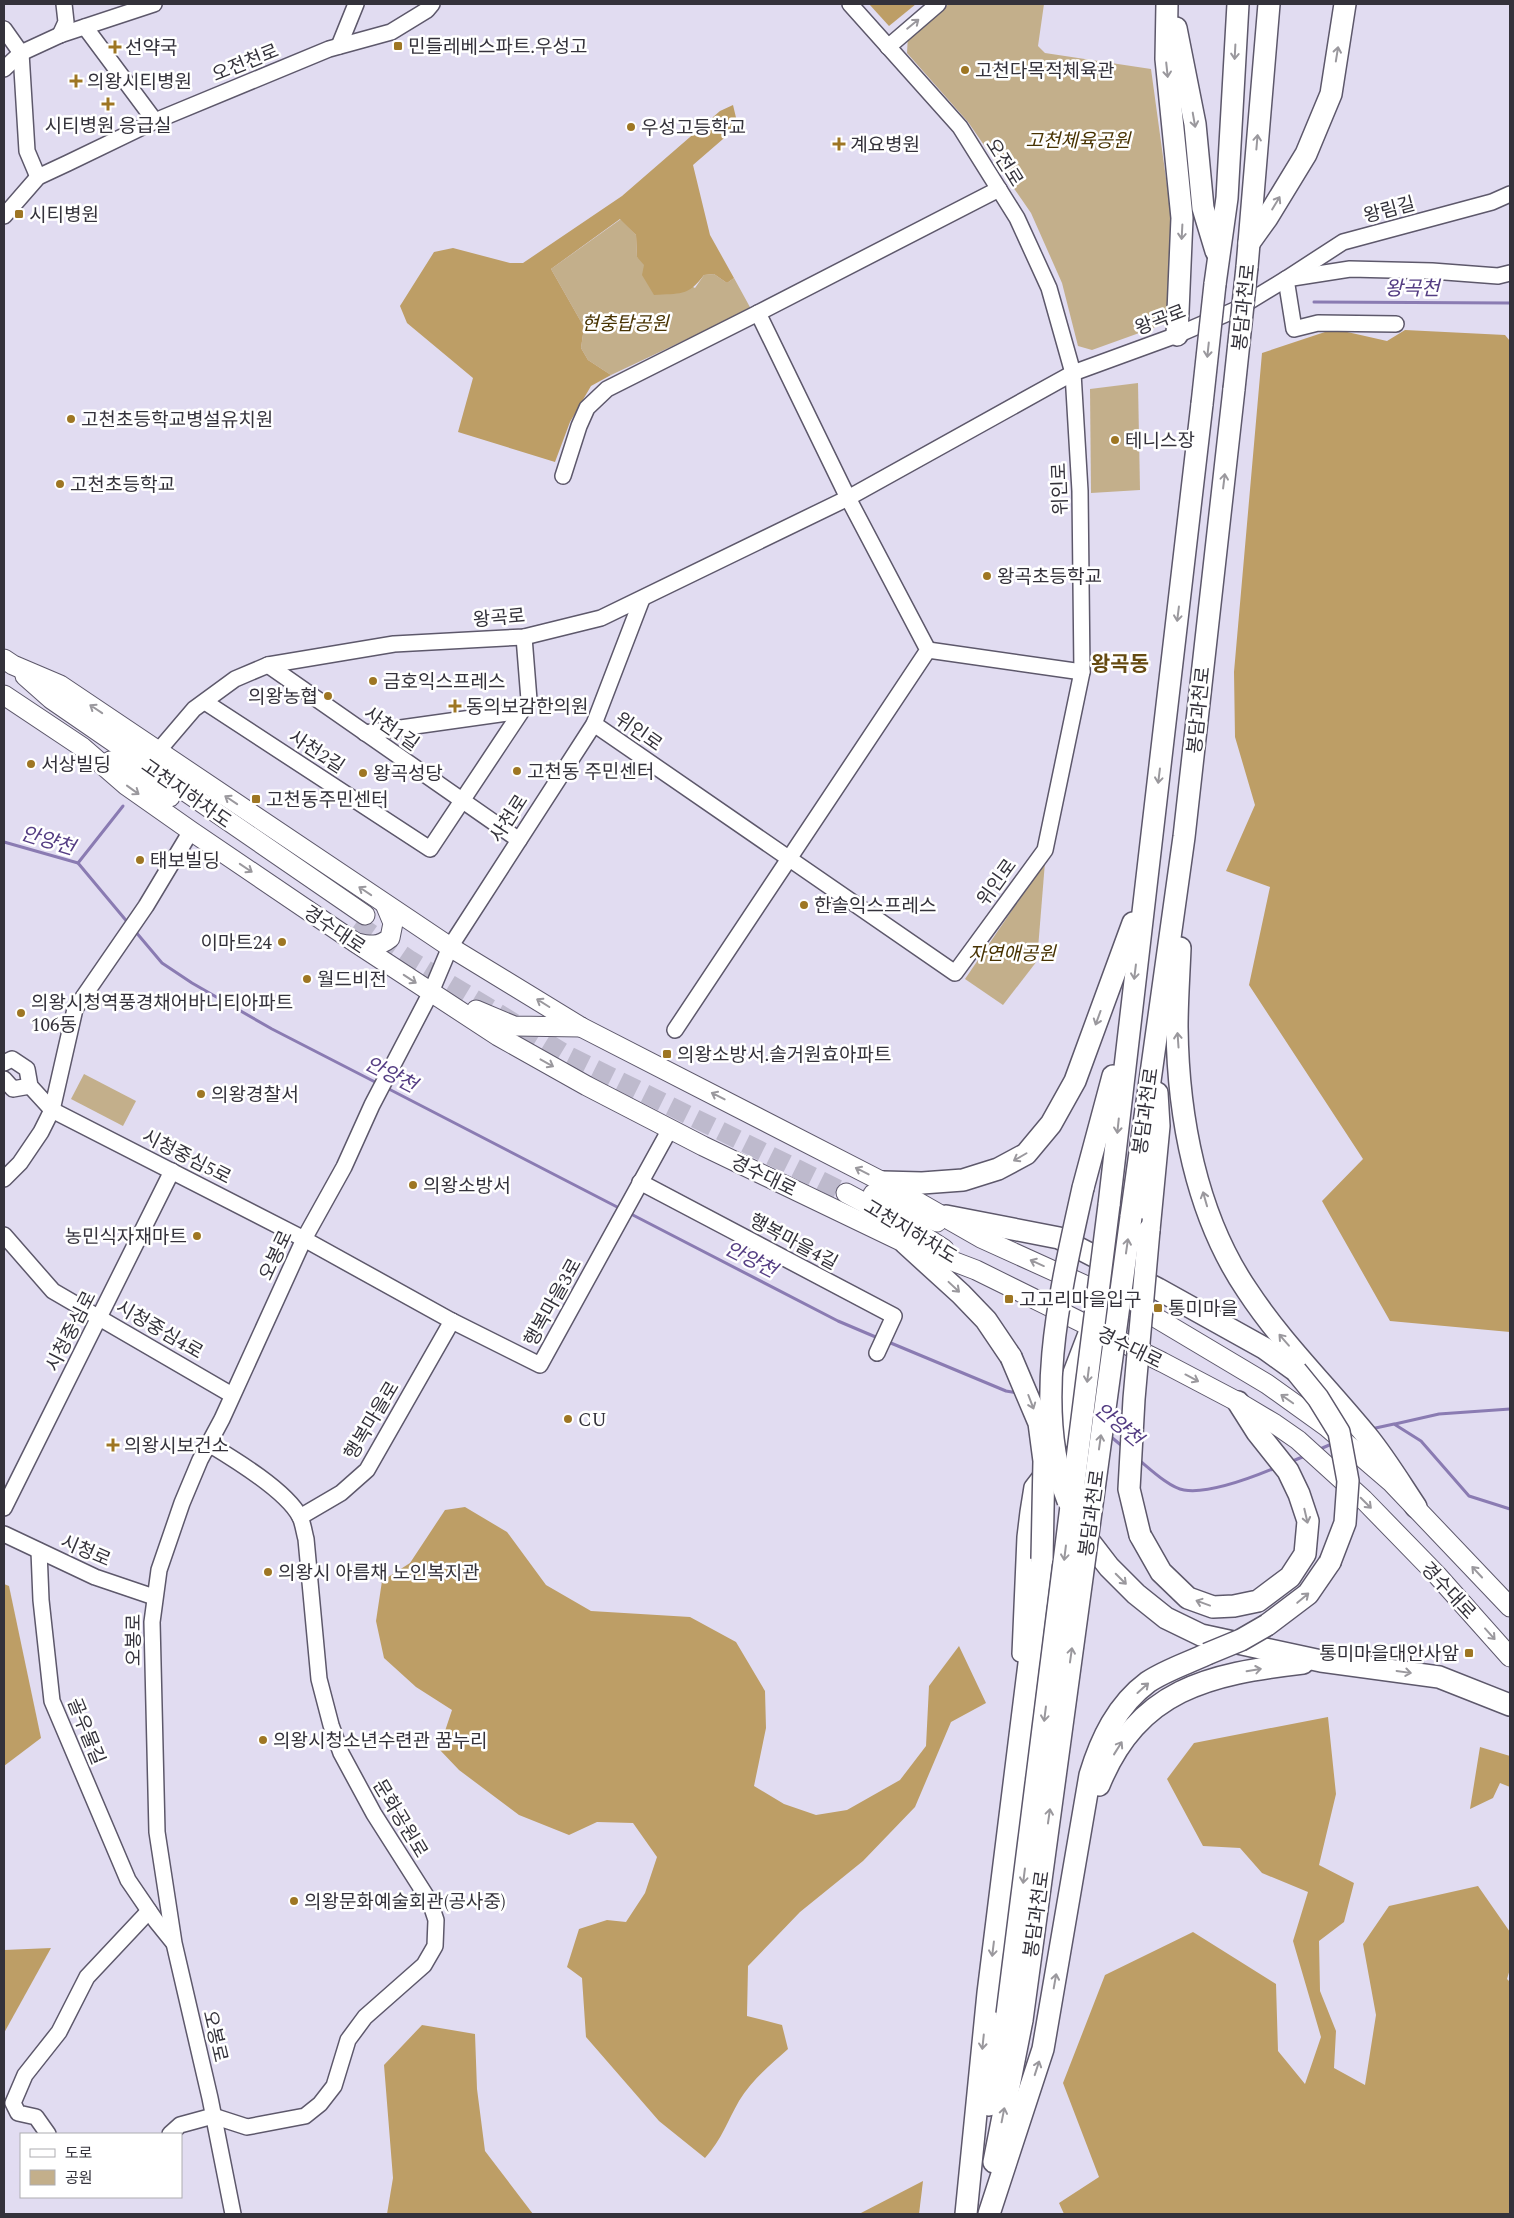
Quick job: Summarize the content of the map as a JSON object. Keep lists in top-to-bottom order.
{
  "streets": {
    "highway": ["봉담과천로"],
    "main road": ["고천지하차도", "경수대로"],
    "street": [
      "오전천로",
      "오전로",
      "왕림길",
      "왕곡로",
      "위인로",
      "사천1길",
      "사천2길",
      "사천로",
      "시청중심5로",
      "행복마을4길",
      "오봉로",
      "행복마을3로",
      "시청중심4로",
      "시청중심로",
      "행복마을로",
      "시청로",
      "골우물길",
      "문화공원로"
    ]
  },
  "crossings": [
    ["오전로", "왕곡로"],
    ["오전로", "위인로"],
    ["왕림길", "왕곡로"],
    ["왕곡로", "위인로"],
    ["왕곡로", "사천1길"],
    ["왕곡로", "사천2길"],
    ["왕곡로", "사천로"],
    ["왕곡로", "경수대로"],
    ["위인로", "사천로"],
    ["사천1길", "사천2길"],
    ["사천1길", "사천로"],
    ["고천지하차도", "경수대로"],
    ["사천로", "경수대로"],
    ["경수대로", "오봉로"],
    ["경수대로", "행복마을3로"],
    ["시청중심5로", "오봉로"],
    ["시청중심5로", "행복마을3로"],
    ["시청중심5로", "시청중심로"],
    ["행복마을4길", "행복마을3로"],
    ["오봉로", "행복마을3로"],
    ["오봉로", "시청중심4로"],
    ["오봉로", "시청로"],
    ["오봉로", "골우물길"],
    ["오봉로", "문화공원로"],
    ["행복마을3로", "행복마을로"],
    ["시청중심4로", "시청중심로"],
    ["행복마을로", "문화공원로"],
    ["시청로", "골우물길"]
  ],
  "districts": ["왕곡동"],
  "water": ["왕곡천", "안양천"],
  "parks": ["고천체육공원", "현충탑공원", "자연애공원"],
  "places": {
    "transit": [
      "민들레베스파트.우성고",
      "시티병원",
      "고천동주민센터",
      "의왕소방서.솔거원효아파트",
      "고고리마을입구",
      "통미마을",
      "통미마을대안사앞"
    ],
    "health": [
      "선약국",
      "의왕시티병원",
      "시티병원 응급실",
      "계요병원",
      "동의보감한의원",
      "의왕시보건소"
    ],
    "other": [
      "고천다목적체육관",
      "우성고등학교",
      "고천초등학교병설유치원",
      "테니스장",
      "고천초등학교",
      "왕곡초등학교",
      "금호익스프레스",
      "의왕농협",
      "서상빌딩",
      "고천동 주민센터",
      "왕곡성당",
      "태보빌딩",
      "한솔익스프레스",
      "이마트24",
      "월드비전",
      "의왕시청역풍경채어바니티아파트 106동",
      "의왕경찰서",
      "의왕소방서",
      "농민식자재마트",
      "CU",
      "의왕시 아름채 노인복지관",
      "의왕시청소년수련관 꿈누리",
      "의왕문화예술회관(공사중)"
    ]
  },
  "legend": ["도로", "공원"]
}
